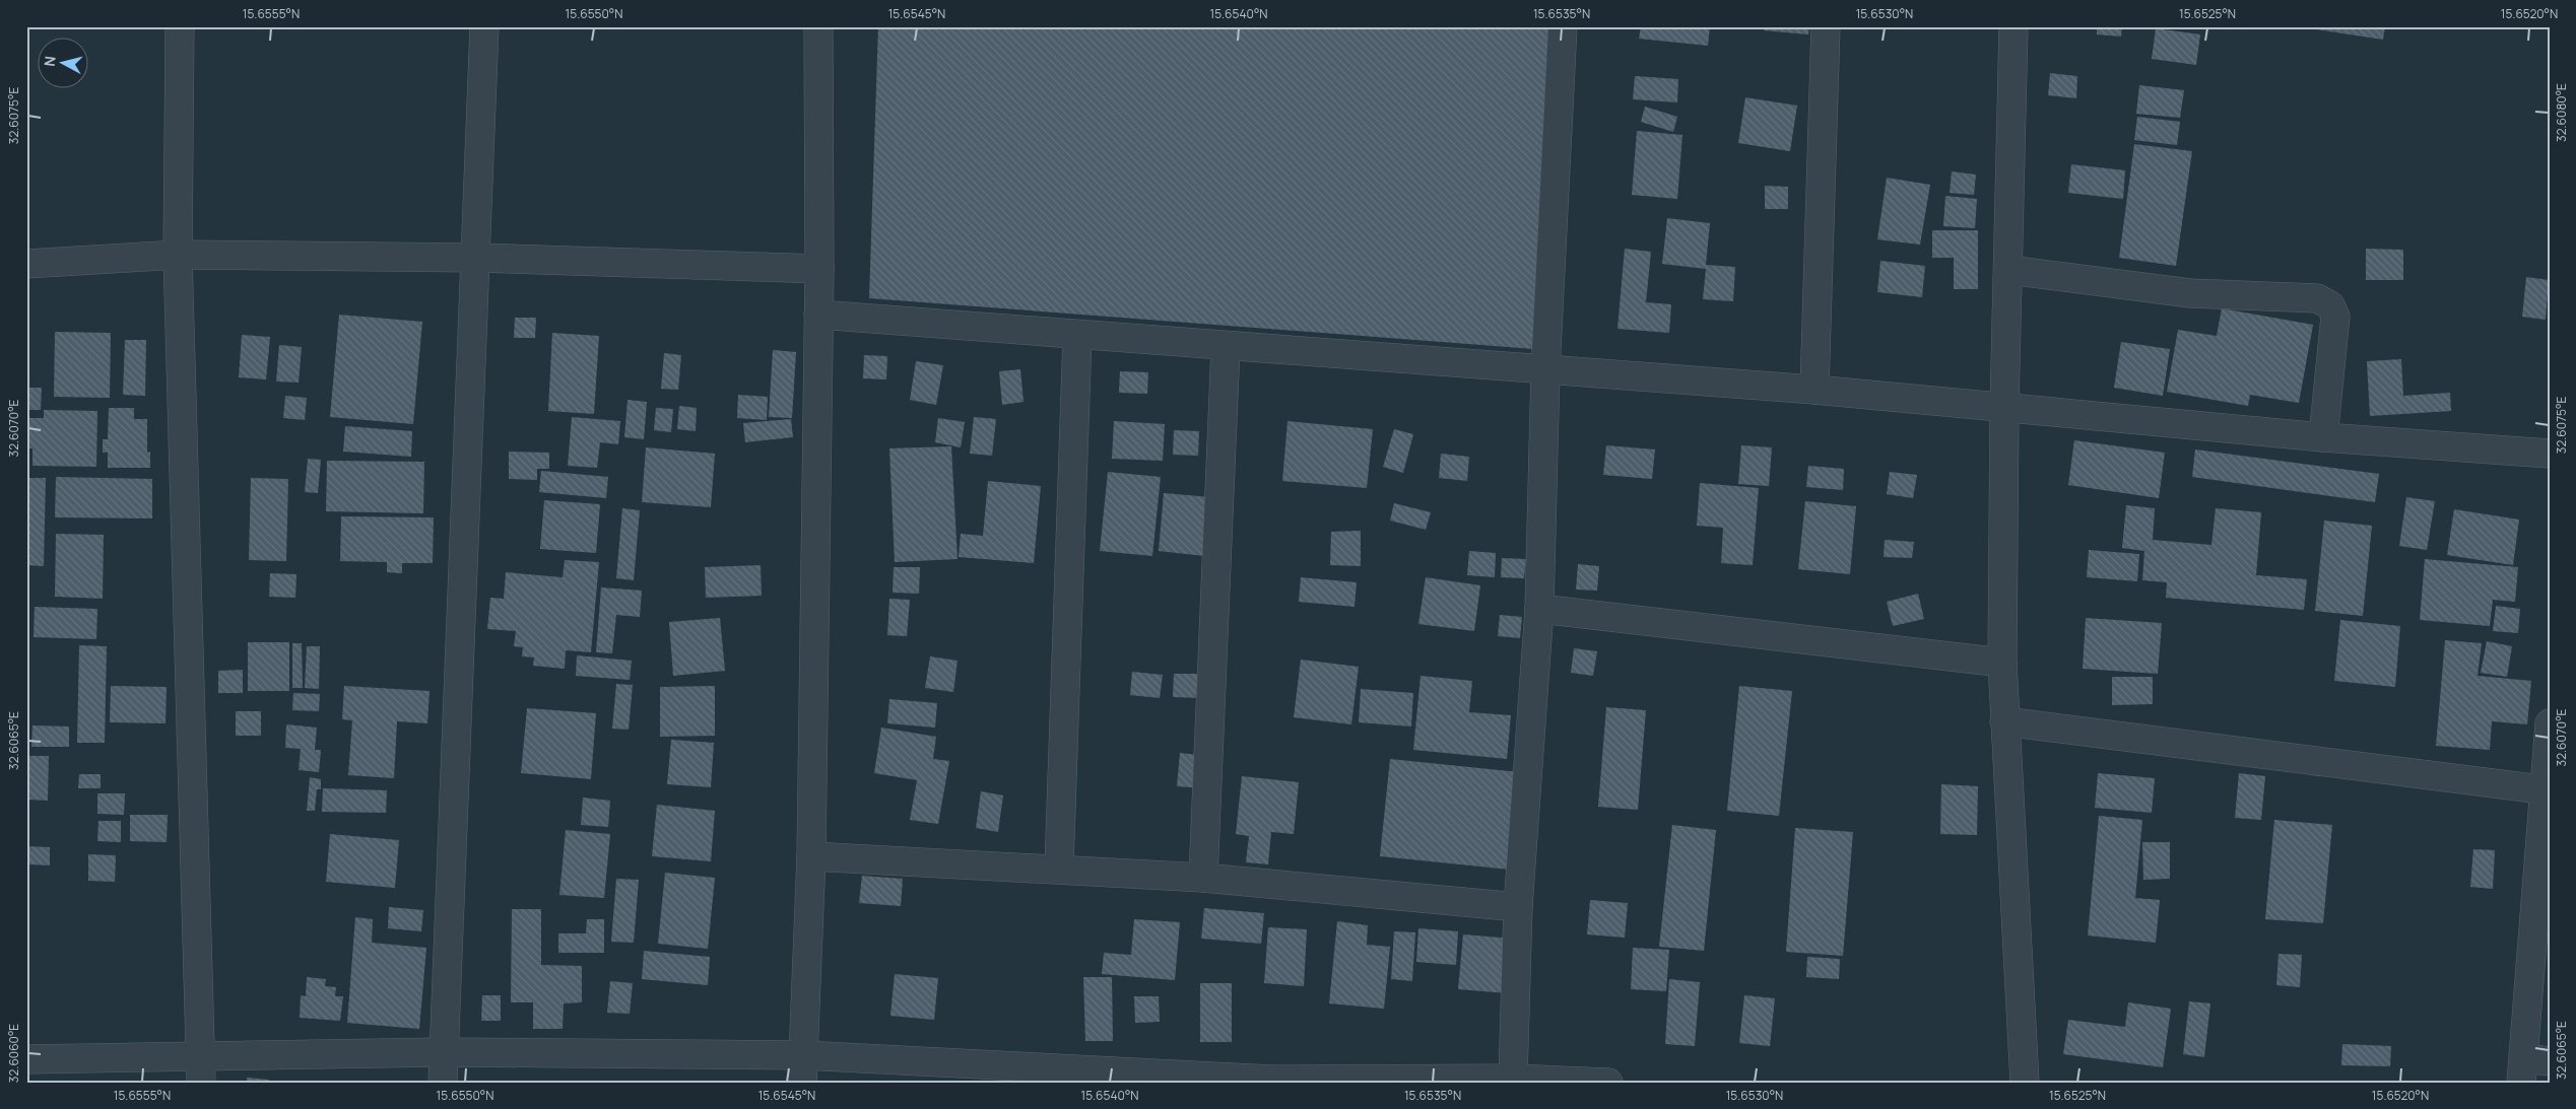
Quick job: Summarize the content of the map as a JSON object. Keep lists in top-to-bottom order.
{
  "north": "left",
  "coordinates": [
    "15.6555°N",
    "15.6550°N",
    "15.6545°N",
    "15.6540°N",
    "15.6535°N",
    "15.6530°N",
    "15.6525°N",
    "15.6520°N",
    "32.6080°E",
    "32.6075°E",
    "32.6070°E",
    "32.6065°E",
    "32.6060°E"
  ]
}
